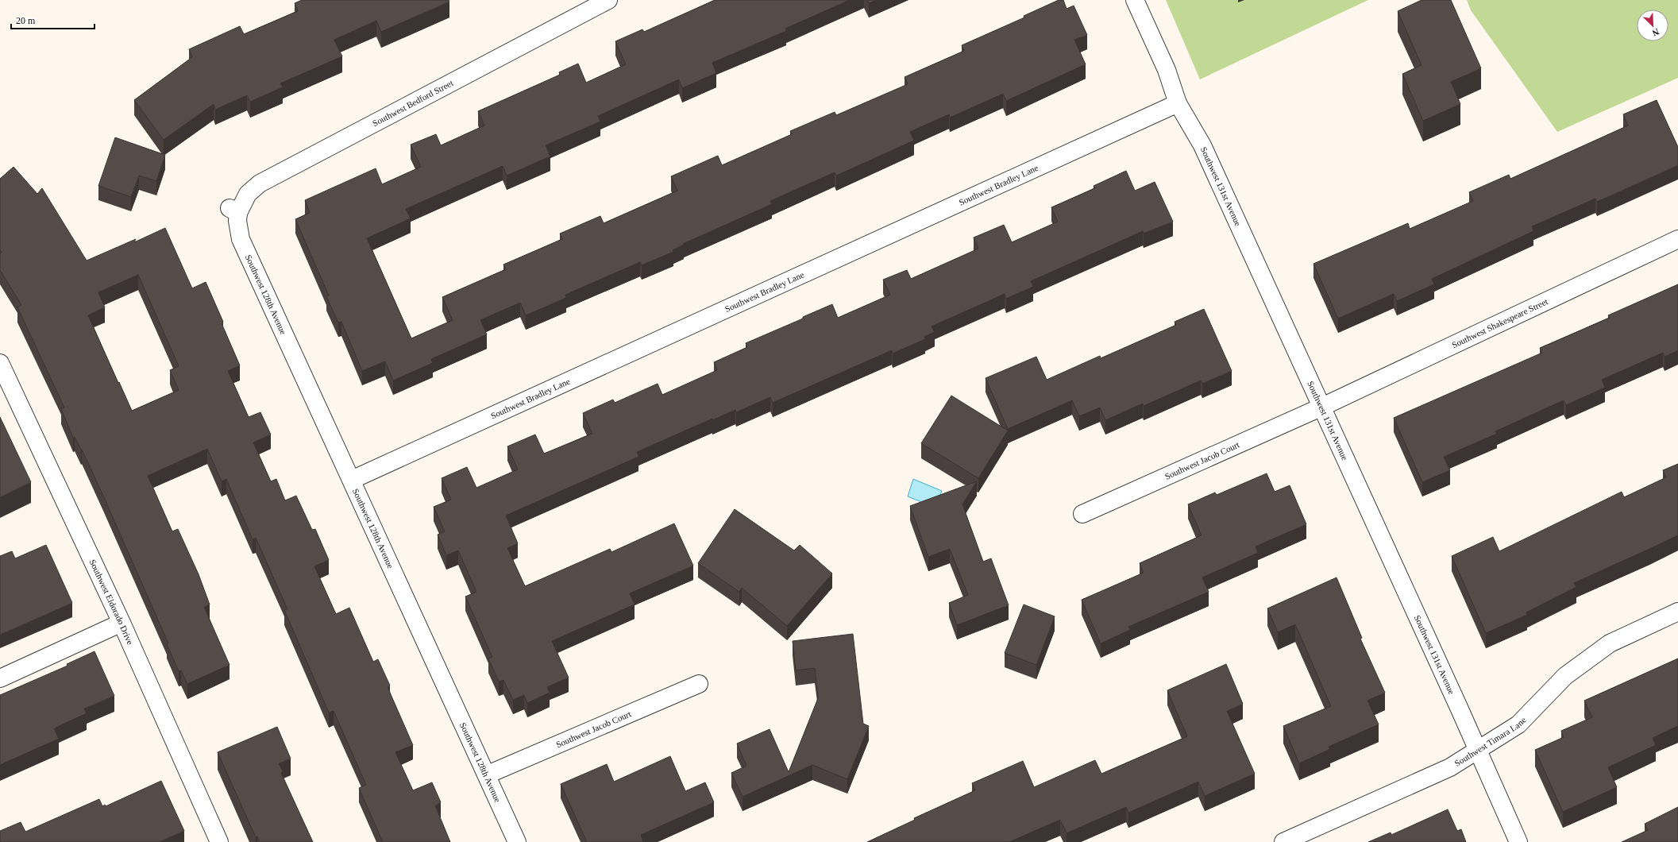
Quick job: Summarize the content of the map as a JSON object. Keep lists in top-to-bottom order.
{
  "streets": {
    "street": [
      "Southwest Bedford Street",
      "Southwest Bradley Lane",
      "Southwest 131st Avenue",
      "Southwest 128th Avenue",
      "Southwest Shakespeare Street",
      "Southwest Jacob Court",
      "Southwest Eldorado Drive",
      "Southwest Timara Lane"
    ]
  },
  "crossings": [
    ["Southwest Bedford Street", "Southwest 128th Avenue"],
    ["Southwest Bradley Lane", "Southwest 131st Avenue"],
    ["Southwest Bradley Lane", "Southwest 128th Avenue"],
    ["Southwest 131st Avenue", "Southwest Shakespeare Street"],
    ["Southwest 131st Avenue", "Southwest Jacob Court"],
    ["Southwest 131st Avenue", "Southwest Timara Lane"],
    ["Southwest 128th Avenue", "Southwest Jacob Court"],
    ["Southwest Shakespeare Street", "Southwest Jacob Court"]
  ],
  "scale_bar": "20 m",
  "north": "bottom right"
}
